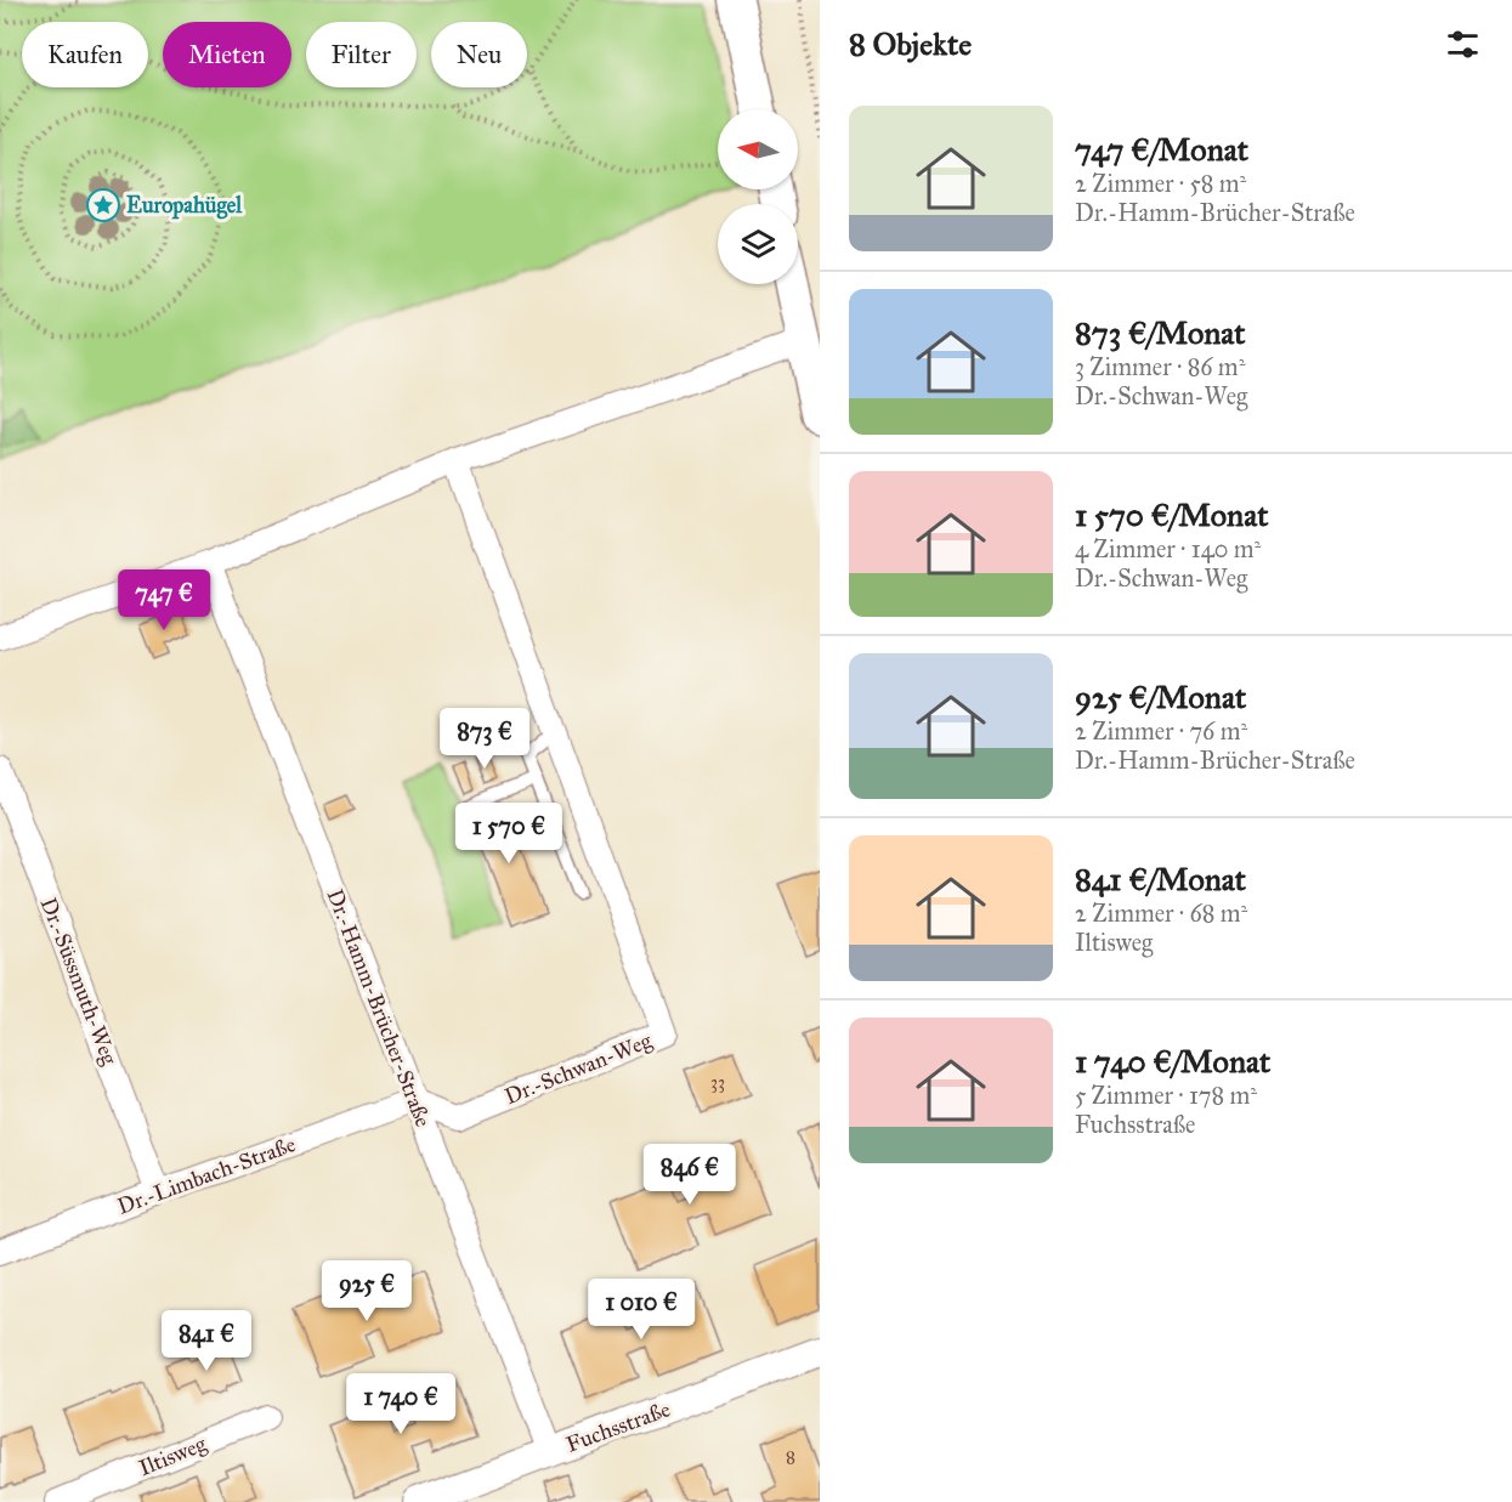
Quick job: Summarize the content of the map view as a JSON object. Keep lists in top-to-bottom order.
{
  "streets": {
    "street": [
      "Dr.-Süssmuth-Weg",
      "Dr.-Hamm-Brücher-Straße",
      "Dr.-Schwan-Weg",
      "Dr.-Limbach-Straße",
      "Fuchsstraße",
      "Iltisweg"
    ]
  },
  "crossings": [
    ["Dr.-Süssmuth-Weg", "Dr.-Limbach-Straße"],
    ["Dr.-Hamm-Brücher-Straße", "Dr.-Schwan-Weg"],
    ["Dr.-Hamm-Brücher-Straße", "Dr.-Limbach-Straße"],
    ["Dr.-Hamm-Brücher-Straße", "Fuchsstraße"],
    ["Dr.-Schwan-Weg", "Dr.-Limbach-Straße"]
  ],
  "places": {
    "place": ["Europahügel"]
  },
  "house_numbers": ["33", "8"],
  "north": "left",
  "page": {
    "heading": "8 Objekte",
    "chip": [
      "Kaufen",
      "Mieten",
      "Filter",
      "Neu"
    ],
    "list": [
      {
        "name": "747 €/Monat",
        "note": "2 Zimmer · 58 m² · Dr.-Hamm-Brücher-Straße"
      },
      {
        "name": "873 €/Monat",
        "note": "3 Zimmer · 86 m² · Dr.-Schwan-Weg"
      },
      {
        "name": "1 570 €/Monat",
        "note": "4 Zimmer · 140 m² · Dr.-Schwan-Weg"
      },
      {
        "name": "925 €/Monat",
        "note": "2 Zimmer · 76 m² · Dr.-Hamm-Brücher-Straße"
      },
      {
        "name": "841 €/Monat",
        "note": "2 Zimmer · 68 m² · Iltisweg"
      },
      {
        "name": "1 740 €/Monat",
        "note": "5 Zimmer · 178 m² · Fuchsstraße"
      }
    ],
    "price": [
      "747 €",
      "873 €",
      "1 570 €",
      "846 €",
      "925 €",
      "1 010 €",
      "841 €",
      "1 740 €"
    ]
  }
}
